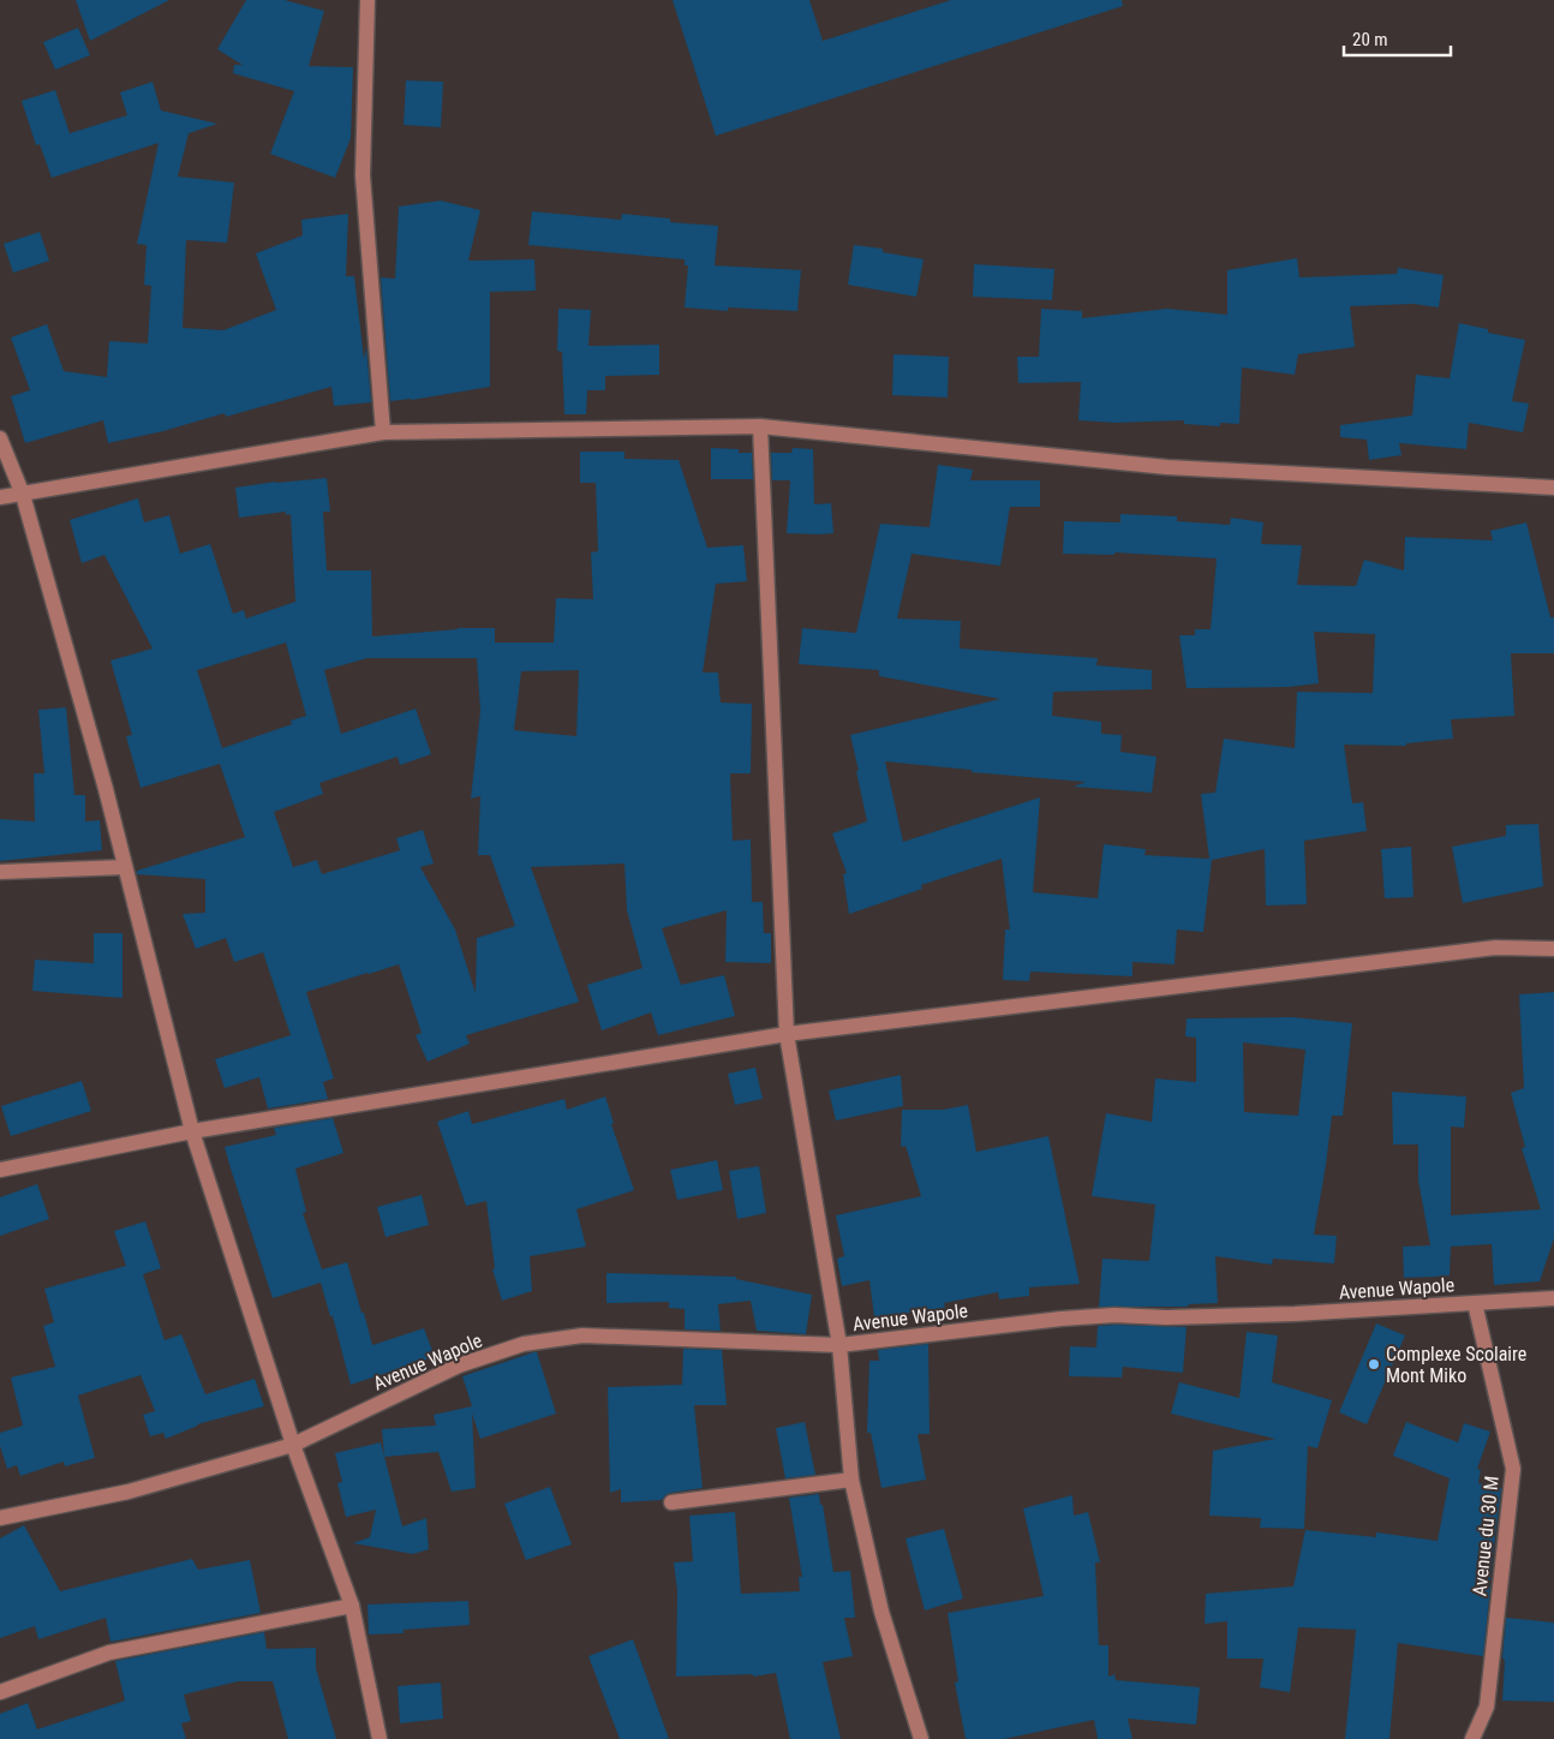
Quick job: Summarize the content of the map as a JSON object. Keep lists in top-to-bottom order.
{
  "streets": {
    "street": ["Avenue Wapole", "Avenue du 30 M"]
  },
  "crossings": [
    ["Avenue Wapole", "Avenue du 30 M"]
  ],
  "places": ["Complexe Scolaire Mont Miko"],
  "scale_bar": "20 m"
}
